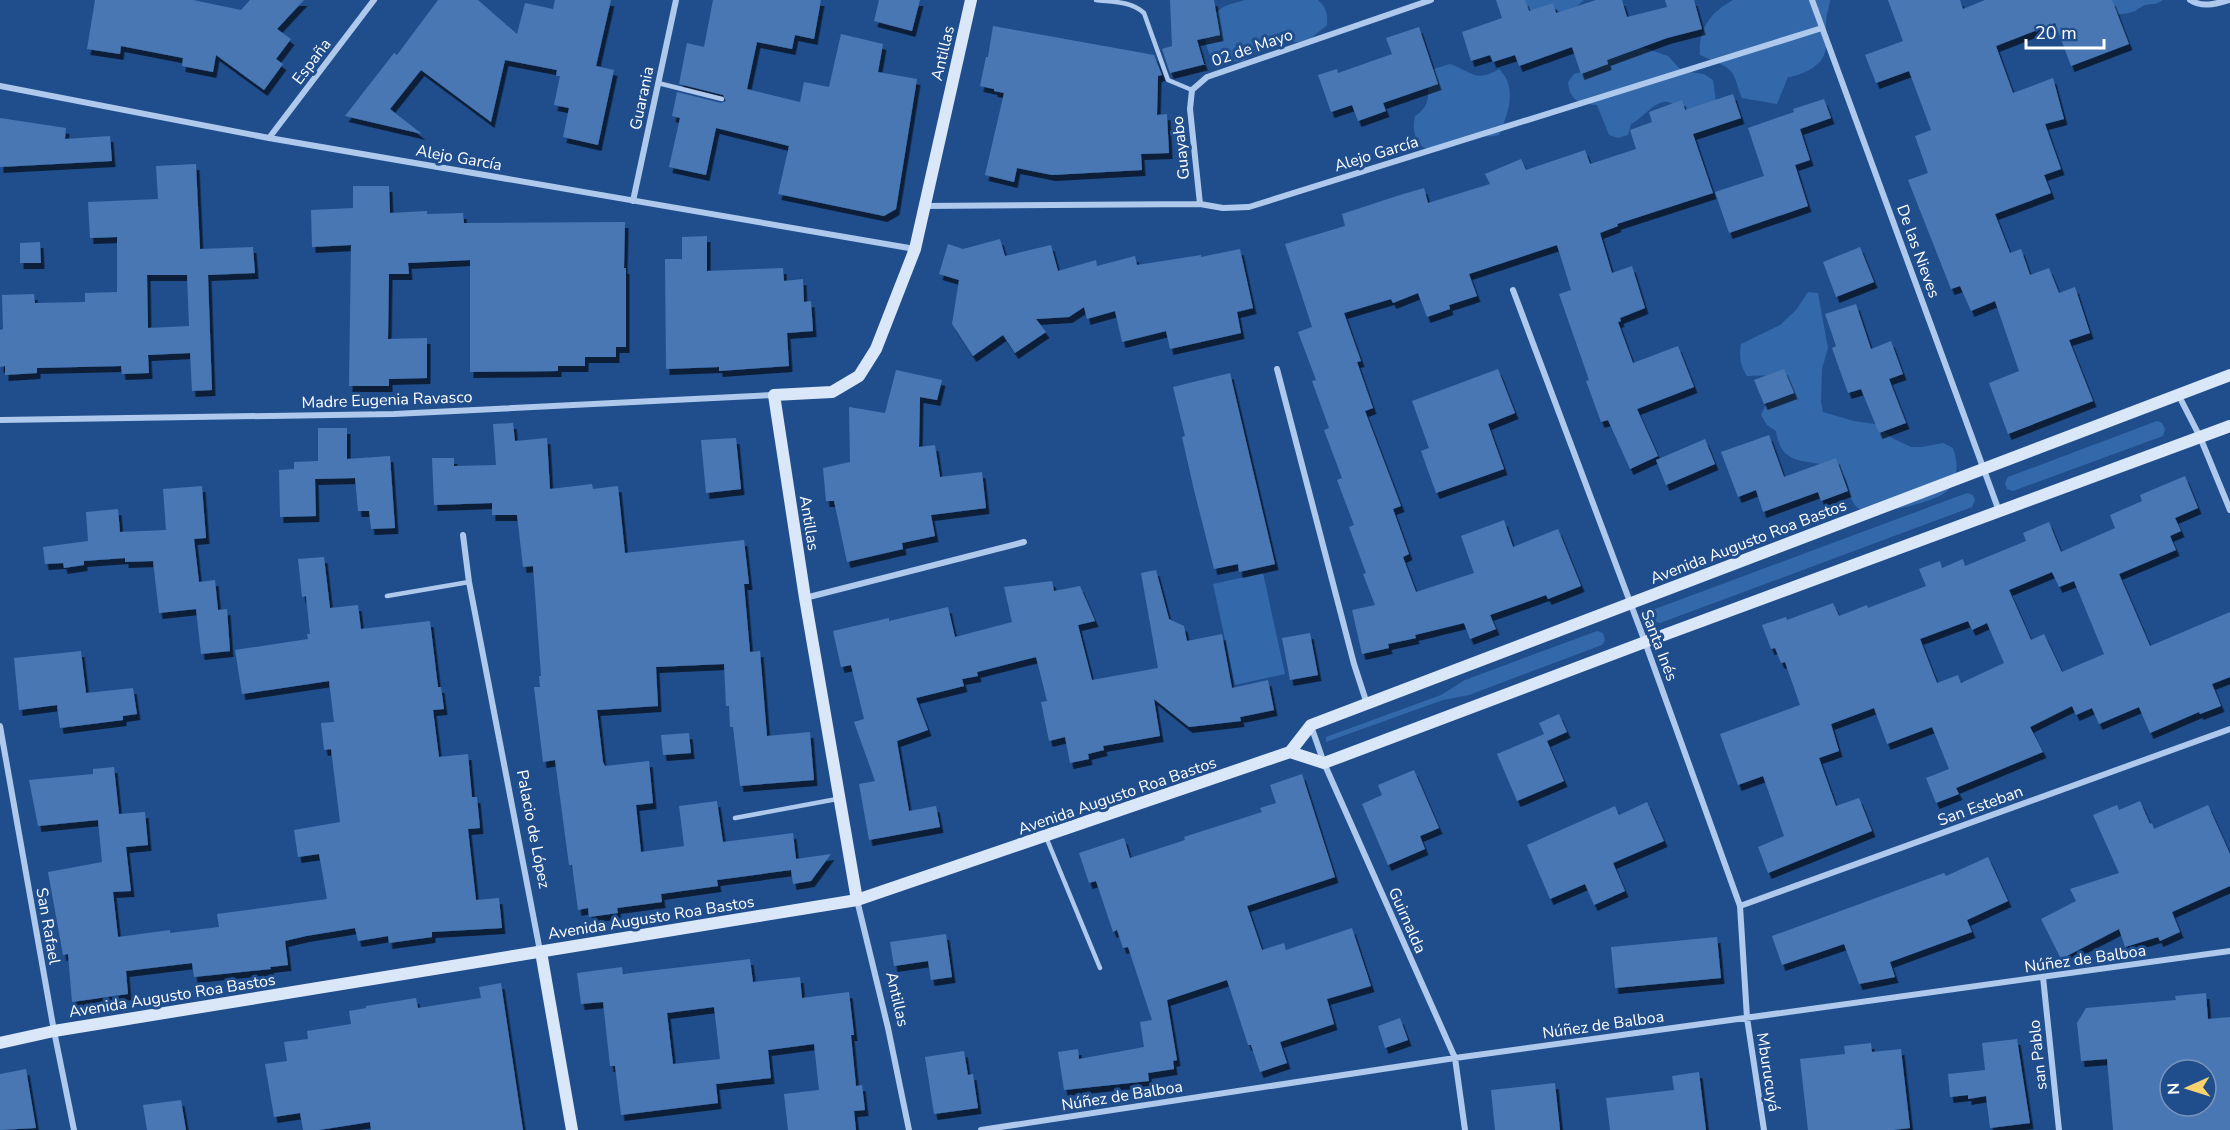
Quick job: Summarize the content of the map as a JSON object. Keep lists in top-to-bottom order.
{
  "streets": {
    "main road": ["Antillas", "Avenida Augusto Roa Bastos", "Palacio de López"],
    "street": [
      "02 de Mayo",
      "España",
      "Guarania",
      "Guayabo",
      "Alejo García",
      "De las Nieves",
      "Madre Eugenia Ravasco",
      "Santa Inés",
      "San Esteban",
      "Guirnalda",
      "San Rafael",
      "Núñez de Balboa",
      "san Pablo",
      "Mburucuyá"
    ]
  },
  "crossings": [
    ["02 de Mayo", "Guayabo"],
    ["Antillas", "Alejo García"],
    ["Antillas", "Madre Eugenia Ravasco"],
    ["Antillas", "Avenida Augusto Roa Bastos"],
    ["España", "Alejo García"],
    ["Guarania", "Alejo García"],
    ["Guayabo", "Alejo García"],
    ["Alejo García", "De las Nieves"],
    ["De las Nieves", "Avenida Augusto Roa Bastos"],
    ["Avenida Augusto Roa Bastos", "Santa Inés"],
    ["Avenida Augusto Roa Bastos", "Palacio de López"],
    ["Avenida Augusto Roa Bastos", "Guirnalda"],
    ["Avenida Augusto Roa Bastos", "San Rafael"],
    ["Santa Inés", "San Esteban"],
    ["Santa Inés", "Núñez de Balboa"],
    ["Santa Inés", "Mburucuyá"],
    ["Guirnalda", "Núñez de Balboa"],
    ["Núñez de Balboa", "san Pablo"],
    ["Núñez de Balboa", "Mburucuyá"]
  ],
  "scale_bar": "20 m",
  "north": "left"
}
